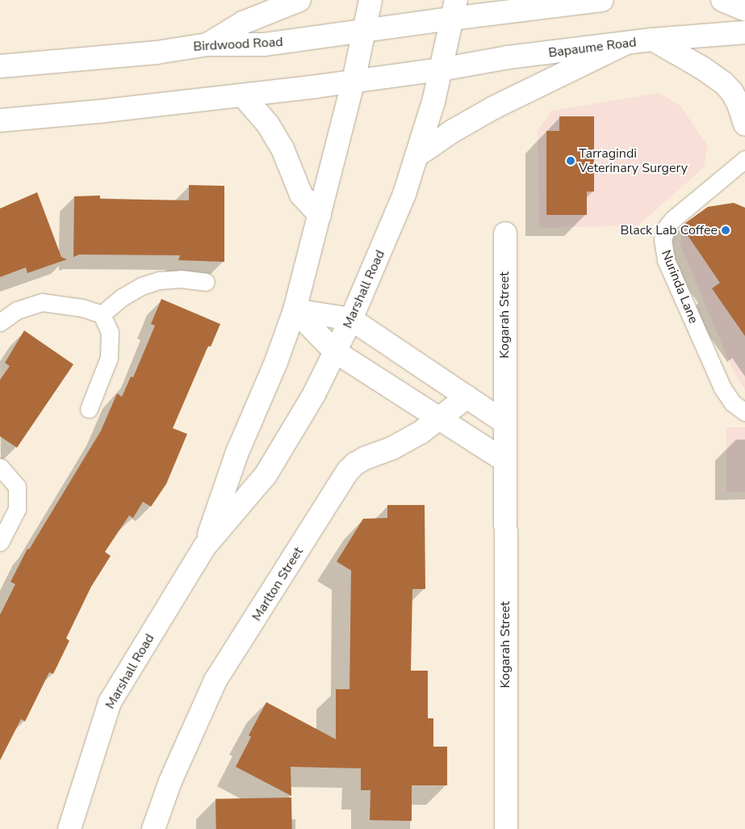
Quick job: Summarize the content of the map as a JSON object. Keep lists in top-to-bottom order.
{
  "streets": {
    "main road": [
      "Birdwood Road",
      "Bapaume Road",
      "Marshall Road",
      "Kogarah Street",
      "Marlton Street"
    ],
    "lane": ["Nurinda Lane"]
  },
  "crossings": [
    ["Birdwood Road", "Marshall Road"],
    ["Bapaume Road", "Marshall Road"]
  ],
  "places": ["Tarragindi Veterinary Surgery", "Black Lab Coffee"]
}
